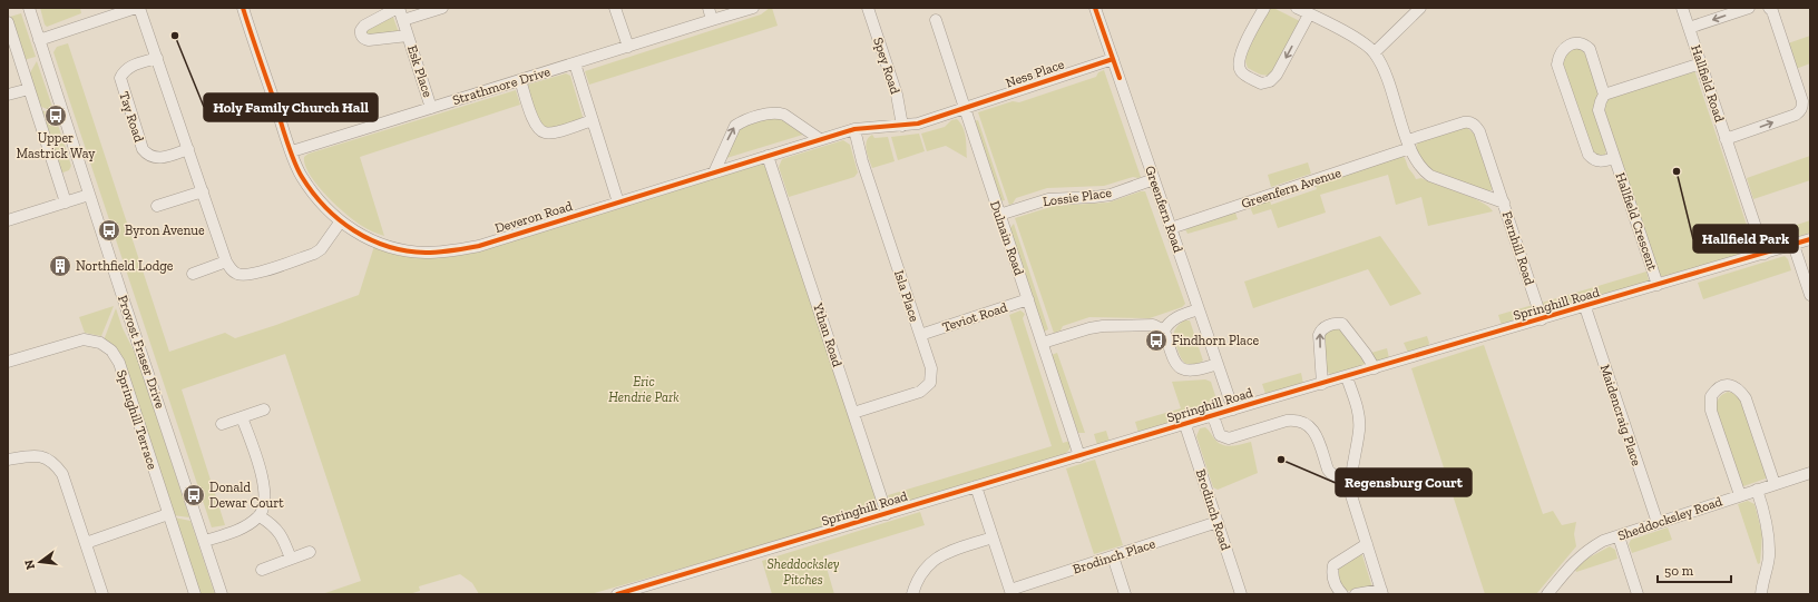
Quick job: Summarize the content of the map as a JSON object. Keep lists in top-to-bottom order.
{
  "streets": {
    "street": [
      "Spey Road",
      "Esk Place",
      "Ness Place",
      "Hallfield Road",
      "Strathmore Drive",
      "Tay Road",
      "Greenfern Avenue",
      "Lossie Place",
      "Greenfern Road",
      "Deveron Road",
      "Hallfield Crescent",
      "Dulnain Road",
      "Fernhill Road",
      "Isla Place",
      "Springhill Road",
      "Teviot Road",
      "Ythan Road",
      "Provost Fraser Drive",
      "Maidencraig Place",
      "Springhill Terrace",
      "Brodinch Road",
      "Sheddocksley Road",
      "Brodinch Place"
    ]
  },
  "crossings": [
    ["Spey Road", "Deveron Road"],
    ["Esk Place", "Strathmore Drive"],
    ["Ness Place", "Greenfern Road"],
    ["Ness Place", "Deveron Road"],
    ["Ness Place", "Dulnain Road"],
    ["Hallfield Road", "Springhill Road"],
    ["Strathmore Drive", "Deveron Road"],
    ["Greenfern Avenue", "Greenfern Road"],
    ["Greenfern Avenue", "Fernhill Road"],
    ["Lossie Place", "Greenfern Road"],
    ["Lossie Place", "Dulnain Road"],
    ["Greenfern Road", "Springhill Road"],
    ["Deveron Road", "Dulnain Road"],
    ["Deveron Road", "Isla Place"],
    ["Deveron Road", "Ythan Road"],
    ["Hallfield Crescent", "Springhill Road"],
    ["Dulnain Road", "Springhill Road"],
    ["Dulnain Road", "Teviot Road"],
    ["Fernhill Road", "Springhill Road"],
    ["Isla Place", "Teviot Road"],
    ["Isla Place", "Ythan Road"],
    ["Springhill Road", "Ythan Road"],
    ["Springhill Road", "Maidencraig Place"],
    ["Springhill Road", "Brodinch Road"],
    ["Maidencraig Place", "Sheddocksley Road"],
    ["Brodinch Road", "Brodinch Place"]
  ],
  "parks": ["Eric Hendrie Park", "Sheddocksley Pitches"],
  "places": {
    "other": ["Holy Family Church Hall", "Hallfield Park", "Regensburg Court"],
    "bus stop": [
      "Upper Mastrick Way",
      "Byron Avenue",
      "Findhorn Place",
      "Donald Dewar Court"
    ],
    "building": ["Northfield Lodge"]
  },
  "scale_bar": "50 m",
  "north": "left"
}
